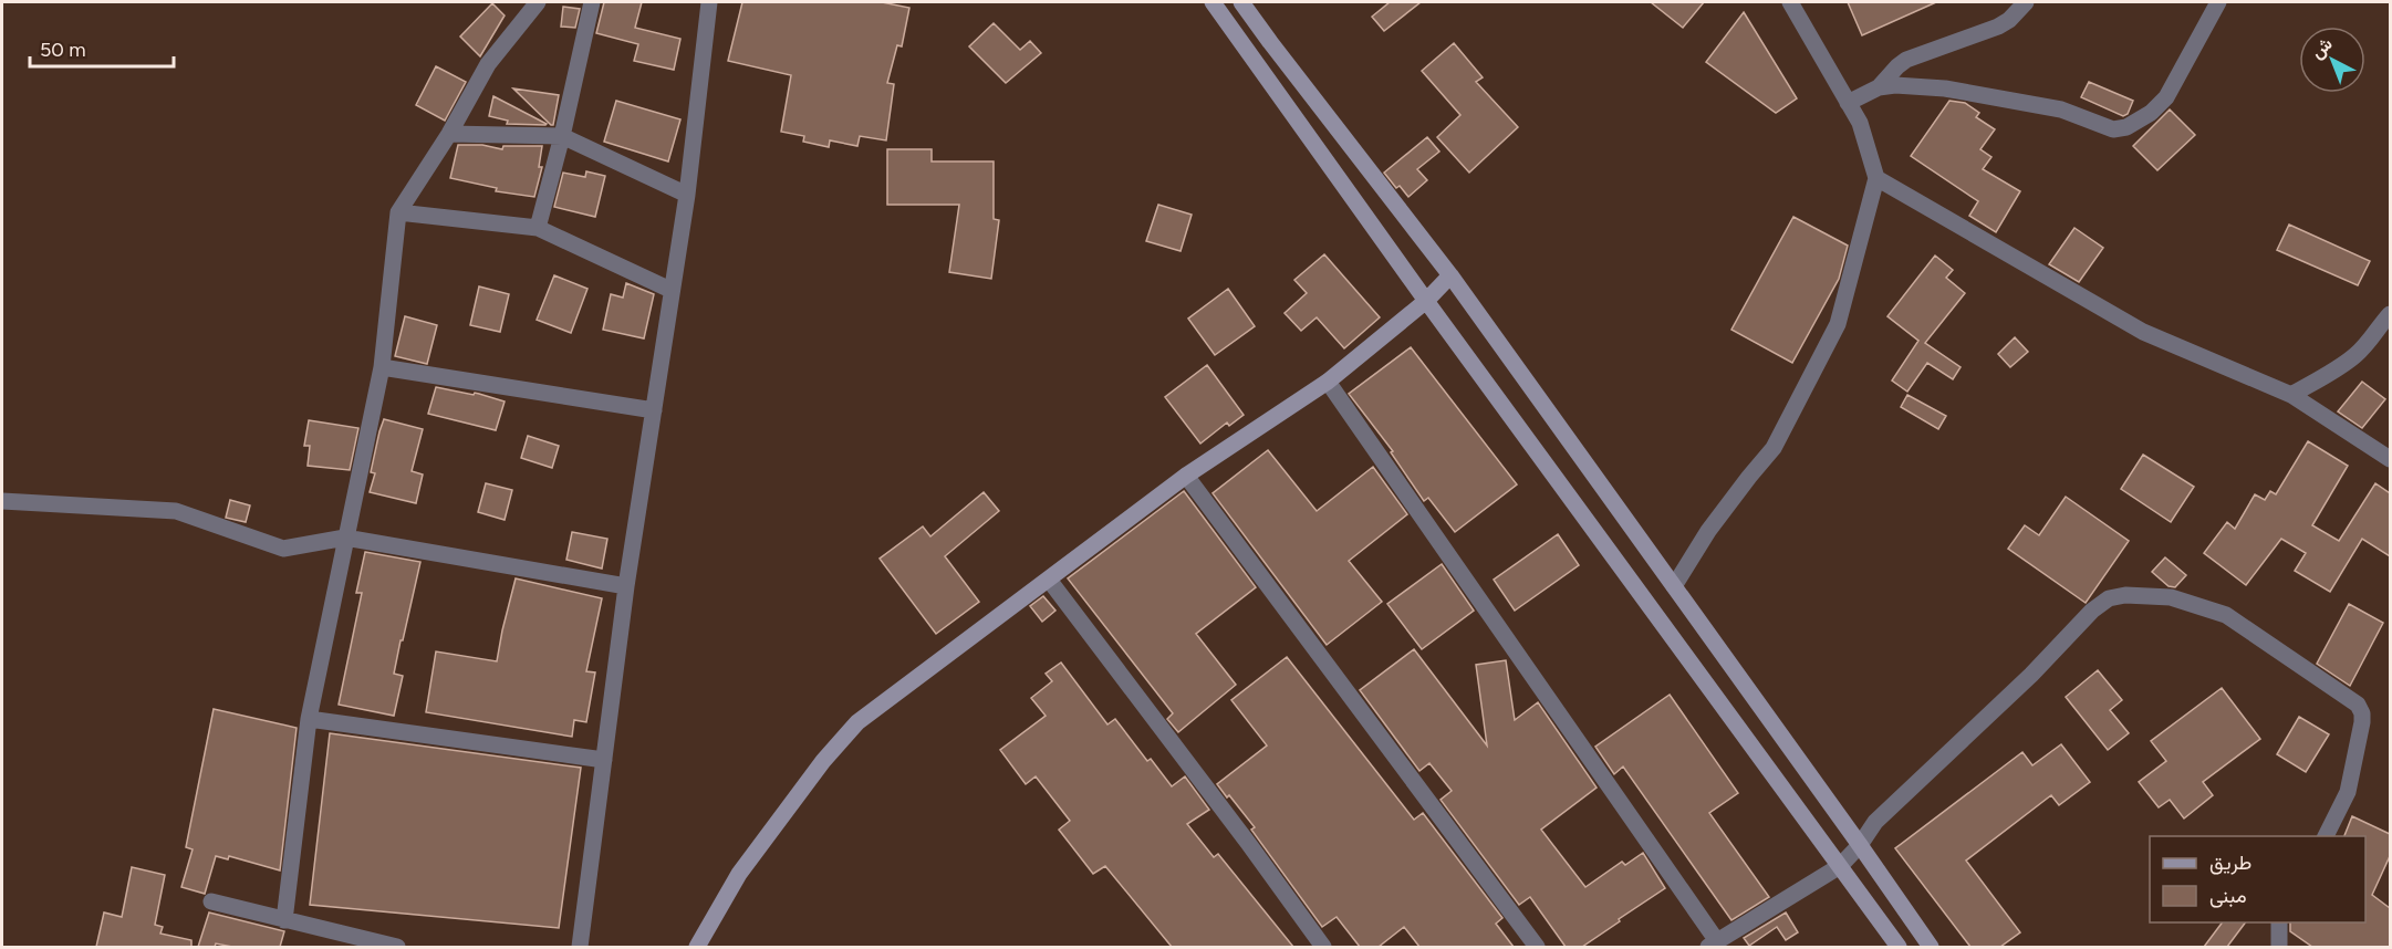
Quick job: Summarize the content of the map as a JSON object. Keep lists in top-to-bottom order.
{
  "legend": ["طريق", "مبنى"],
  "scale_bar": "50 m",
  "north": "top left"
}
